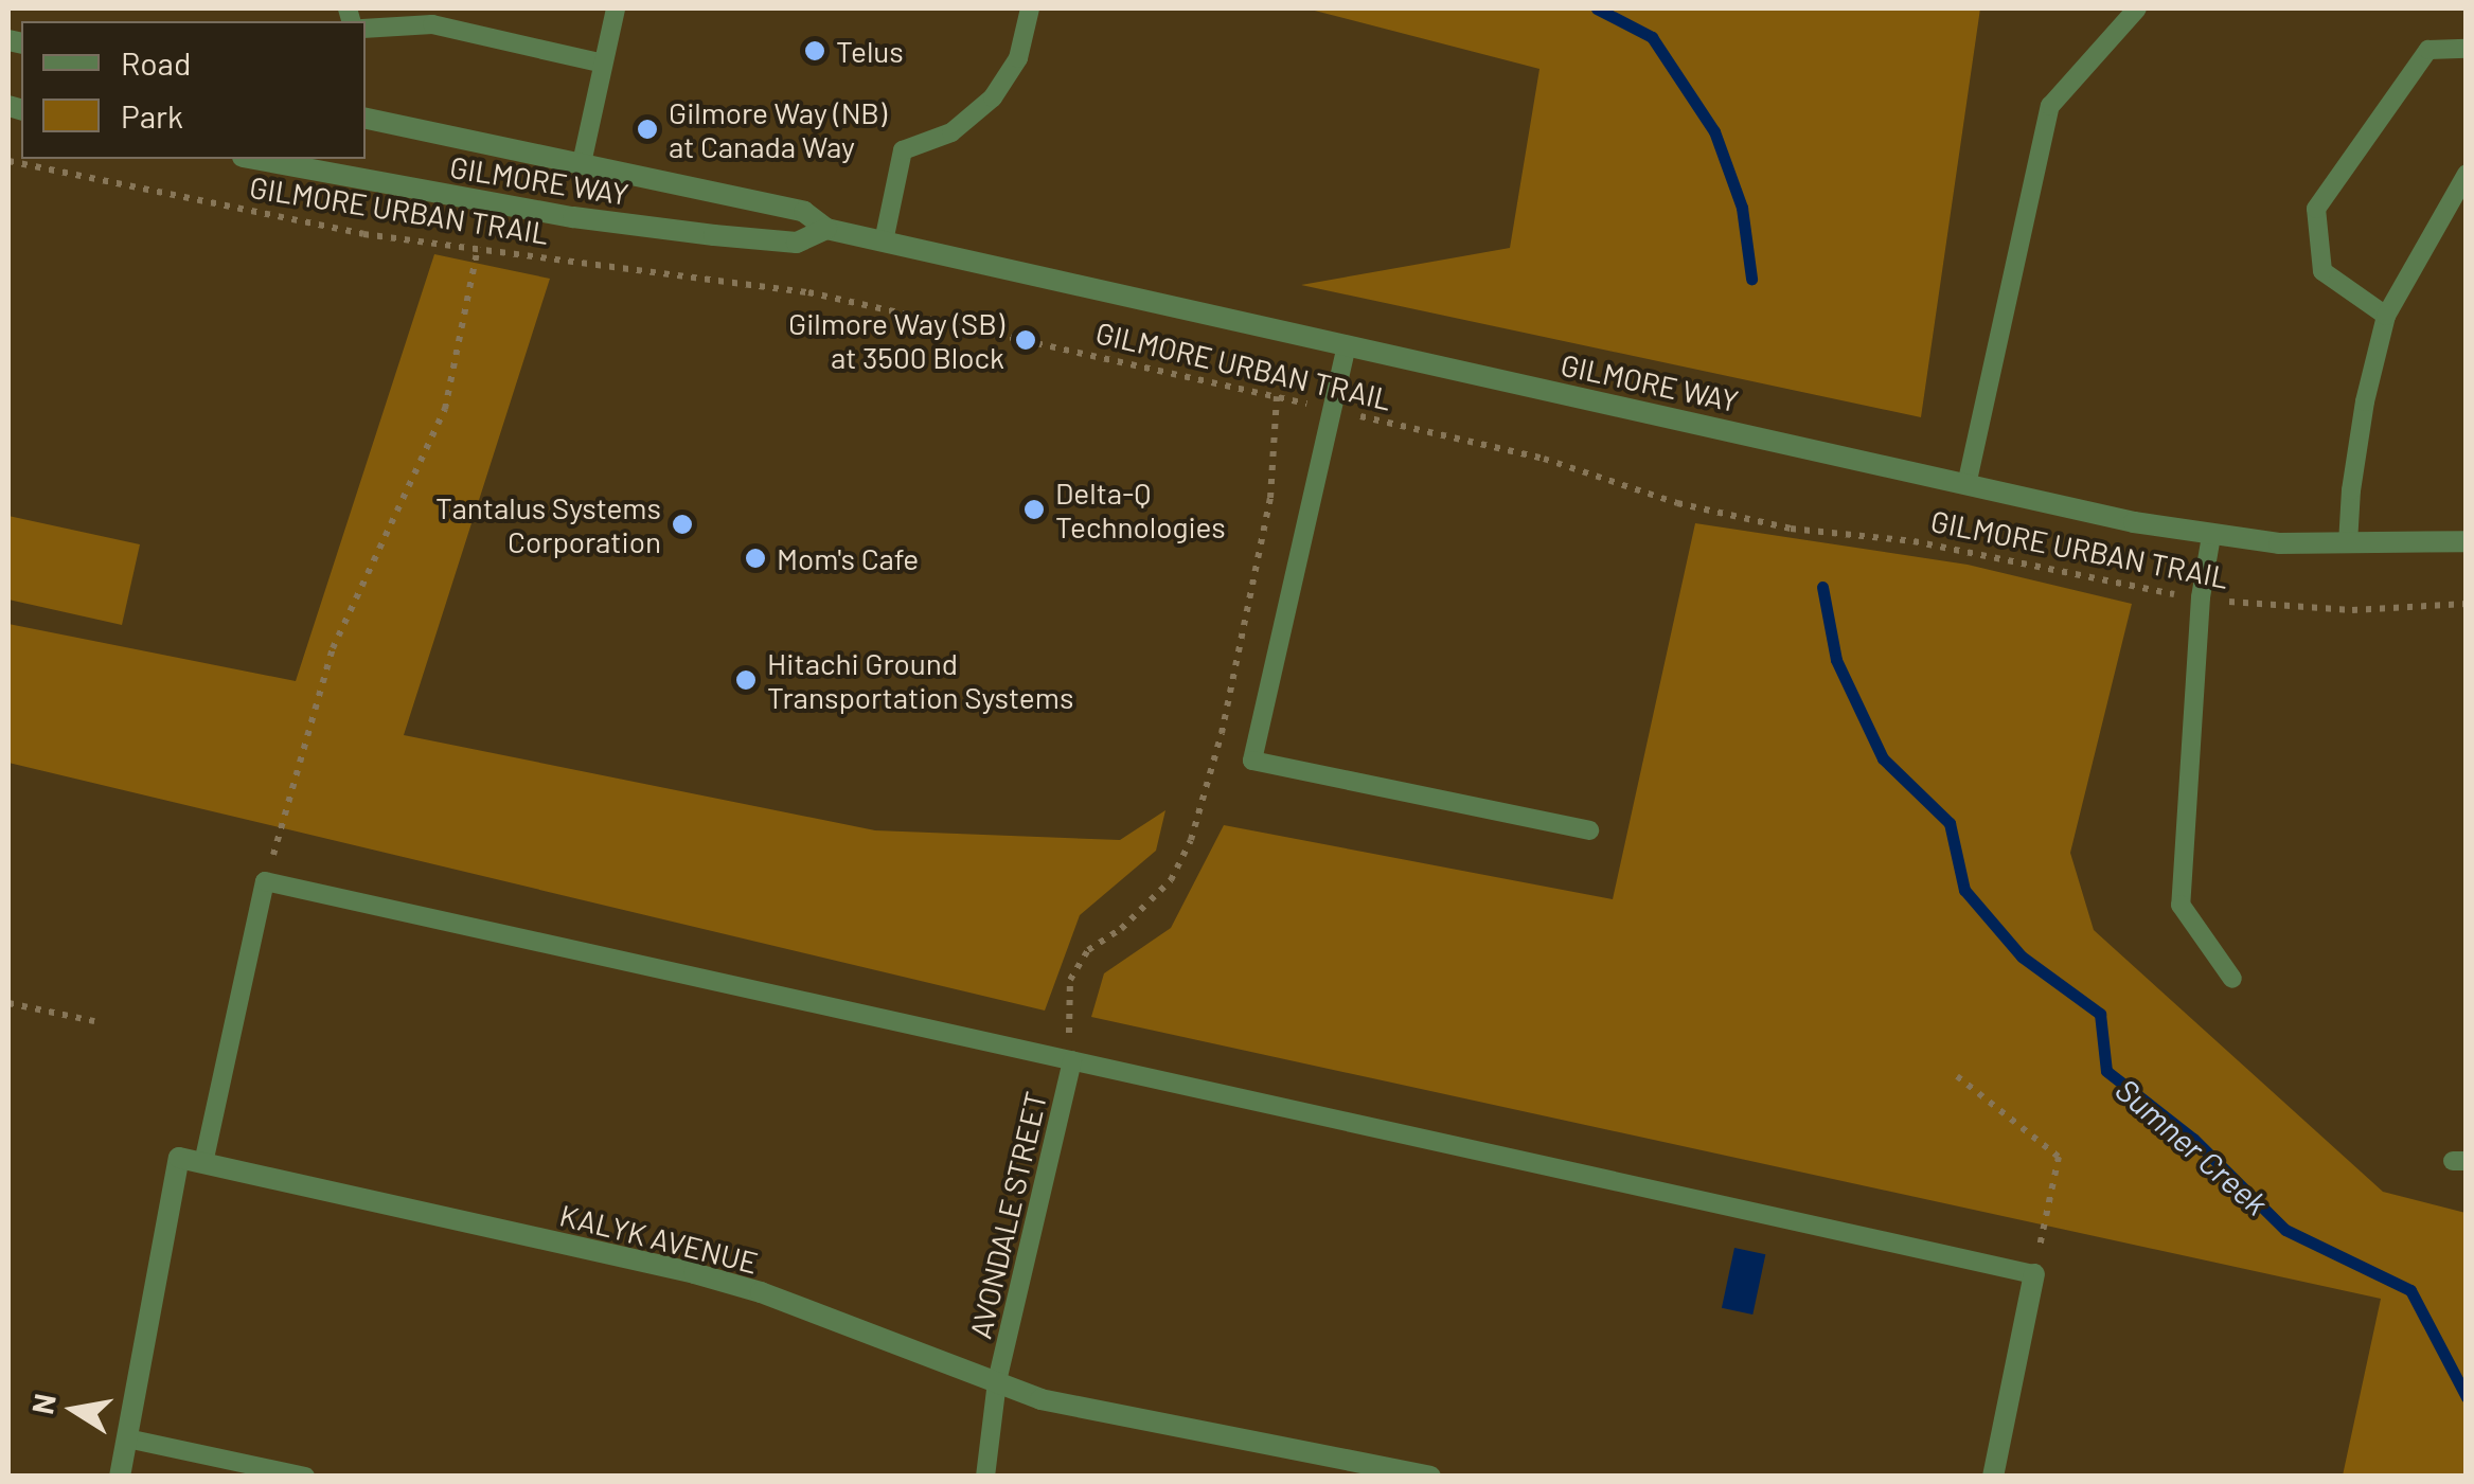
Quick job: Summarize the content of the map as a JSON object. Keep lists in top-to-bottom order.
{
  "streets": {
    "street": ["GILMORE WAY", "KALYK AVENUE"],
    "lane": ["AVONDALE STREET"],
    "path": ["GILMORE URBAN TRAIL"]
  },
  "crossings": [
    ["AVONDALE STREET", "KALYK AVENUE"]
  ],
  "water": ["Sumner Creek"],
  "places": [
    "Telus",
    "Gilmore Way (NB) at Canada Way",
    "Gilmore Way (SB) at 3500 Block",
    "Delta-Q Technologies",
    "Tantalus Systems Corporation",
    "Mom's Cafe",
    "Hitachi Ground Transportation Systems"
  ],
  "legend": ["Road", "Park"],
  "north": "left"
}
